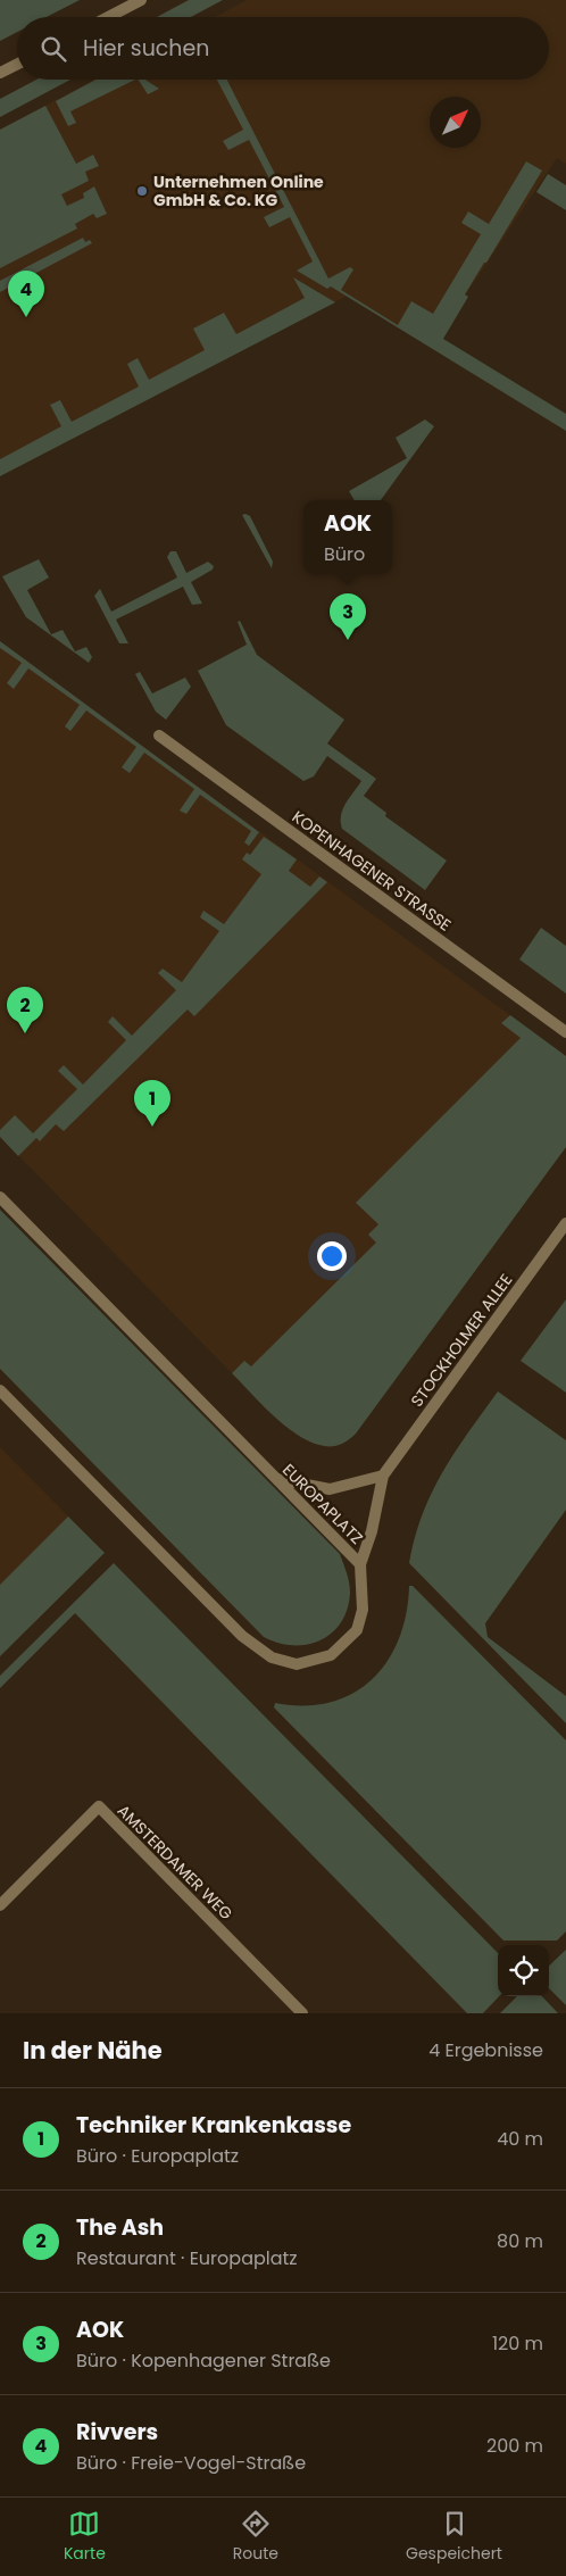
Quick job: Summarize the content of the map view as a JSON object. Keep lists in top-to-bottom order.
{
  "streets": {
    "street": [
      "KOPENHAGENER STRASSE",
      "STOCKHOLMER ALLEE",
      "EUROPAPLATZ",
      "AMSTERDAMER WEG"
    ]
  },
  "crossings": [
    ["STOCKHOLMER ALLEE", "EUROPAPLATZ"]
  ],
  "places": ["Unternehmen Online GmbH & Co. KG"],
  "north": "top right",
  "page": {
    "search": "Hier suchen",
    "pins": [
      "4",
      "3",
      "2",
      "1"
    ],
    "popup": ["AOK", "Büro"],
    "heading": ["In der Nähe", "4 Ergebnisse"],
    "list": [
      {
        "mark": "1",
        "name": "Techniker Krankenkasse",
        "note": "Büro · Europaplatz",
        "value": "40 m"
      },
      {
        "mark": "2",
        "name": "The Ash",
        "note": "Restaurant · Europaplatz",
        "value": "80 m"
      },
      {
        "mark": "3",
        "name": "AOK",
        "note": "Büro · Kopenhagener Straße",
        "value": "120 m"
      },
      {
        "mark": "4",
        "name": "Rivvers",
        "note": "Büro · Freie-Vogel-Straße",
        "value": "200 m"
      }
    ],
    "nav": ["Karte", "Route", "Gespeichert"]
  }
}
